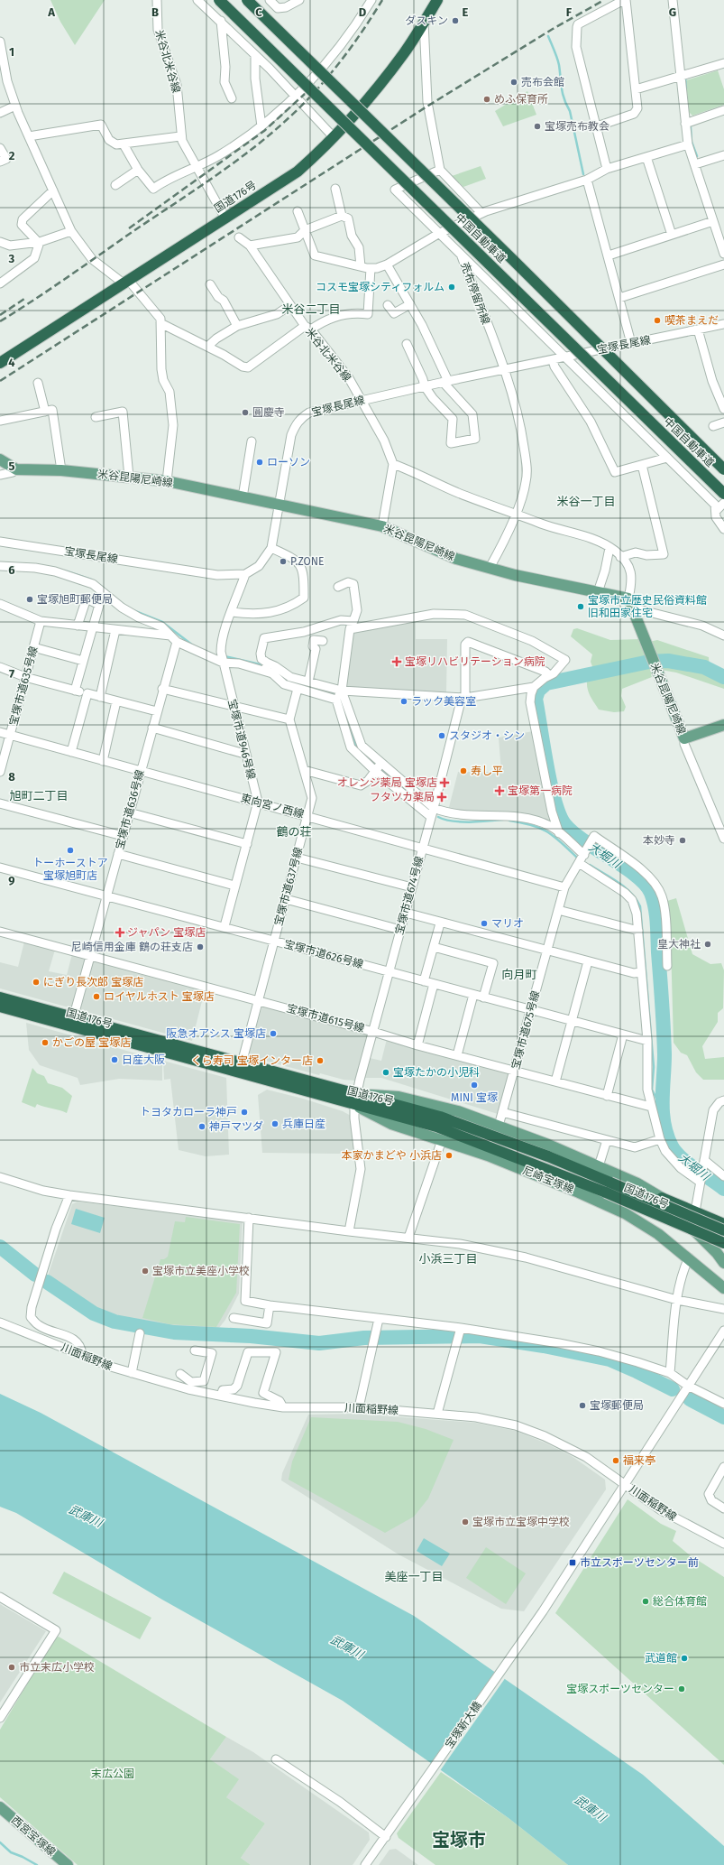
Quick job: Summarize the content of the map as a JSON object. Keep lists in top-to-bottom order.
{
  "streets": {
    "highway": ["国道176号", "中国自動車道"],
    "main road": ["米谷昆陽尼崎線", "尼崎宝塚線", "西宮宝塚線"],
    "street": [
      "米谷北米谷線",
      "売布停留所線",
      "宝塚長尾線",
      "宝塚市道635号線",
      "宝塚市道946号線",
      "東向宮ノ西線",
      "宝塚市道636号線",
      "宝塚市道637号線",
      "宝塚市道674号線",
      "宝塚市道626号線",
      "宝塚市道615号線",
      "宝塚市道675号線",
      "川面稲野線",
      "宝塚新大橋"
    ]
  },
  "crossings": [
    ["米谷北米谷線", "国道176号"],
    ["米谷北米谷線", "宝塚長尾線"],
    ["国道176号", "宝塚市道636号線"],
    ["国道176号", "宝塚市道637号線"],
    ["国道176号", "宝塚市道674号線"],
    ["国道176号", "尼崎宝塚線"],
    ["売布停留所線", "宝塚長尾線"],
    ["売布停留所線", "米谷昆陽尼崎線"],
    ["宝塚長尾線", "米谷昆陽尼崎線"],
    ["宝塚長尾線", "宝塚市道946号線"],
    ["宝塚市道635号線", "東向宮ノ西線"],
    ["宝塚市道946号線", "東向宮ノ西線"],
    ["東向宮ノ西線", "宝塚市道636号線"],
    ["東向宮ノ西線", "宝塚市道637号線"],
    ["東向宮ノ西線", "宝塚市道674号線"],
    ["東向宮ノ西線", "宝塚市道675号線"],
    ["宝塚市道636号線", "宝塚市道626号線"],
    ["宝塚市道636号線", "宝塚市道615号線"],
    ["宝塚市道637号線", "宝塚市道626号線"],
    ["宝塚市道637号線", "宝塚市道615号線"],
    ["宝塚市道674号線", "宝塚市道626号線"],
    ["宝塚市道674号線", "宝塚市道615号線"],
    ["宝塚市道674号線", "尼崎宝塚線"],
    ["宝塚市道626号線", "宝塚市道675号線"],
    ["宝塚市道615号線", "宝塚市道675号線"],
    ["川面稲野線", "宝塚新大橋"]
  ],
  "districts": [
    "米谷二丁目",
    "米谷一丁目",
    "旭町二丁目",
    "鶴の荘",
    "向月町",
    "小浜三丁目",
    "美座一丁目",
    "宝塚市"
  ],
  "water": ["大堀川", "武庫川"],
  "parks": ["末広公園"],
  "places": {
    "other": [
      "ダスキン",
      "売布会館",
      "めふ保育所",
      "宝塚売布教会",
      "コスモ宝塚シティフォルム",
      "喫茶まえだ",
      "圓慶寺",
      "ローソン",
      "P.ZONE",
      "宝塚旭町郵便局",
      "宝塚市立歴史民俗資料館 旧和田家住宅",
      "ラック美容室",
      "スタジオ・シン",
      "寿し平",
      "本妙寺",
      "トーホーストア 宝塚旭町店",
      "マリオ",
      "皇大神社",
      "尼崎信用金庫 鶴の荘支店",
      "にぎり長次郎 宝塚店",
      "ロイヤルホスト 宝塚店",
      "阪急オアシス 宝塚店",
      "かごの屋 宝塚店",
      "日産大阪",
      "くら寿司 宝塚インター店",
      "宝塚たかの小児科",
      "MINI 宝塚",
      "トヨタカローラ神戸",
      "兵庫日産",
      "神戸マツダ",
      "本家かまどや 小浜店",
      "宝塚市立美座小学校",
      "宝塚郵便局",
      "福来亭",
      "宝塚市立宝塚中学校",
      "総合体育館",
      "武道館",
      "市立末広小学校",
      "宝塚スポーツセンター"
    ],
    "health": [
      "宝塚リハビリテーション病院",
      "オレンジ薬局 宝塚店",
      "宝塚第一病院",
      "フタツカ薬局",
      "ジャパン 宝塚店"
    ],
    "transit": ["市立スポーツセンター前"]
  },
  "grid": {
    "columns": [
      "A",
      "B",
      "C",
      "D",
      "E",
      "F",
      "G"
    ],
    "rows": [
      "1",
      "2",
      "3",
      "4",
      "5",
      "6",
      "7",
      "8",
      "9"
    ]
  }
}
